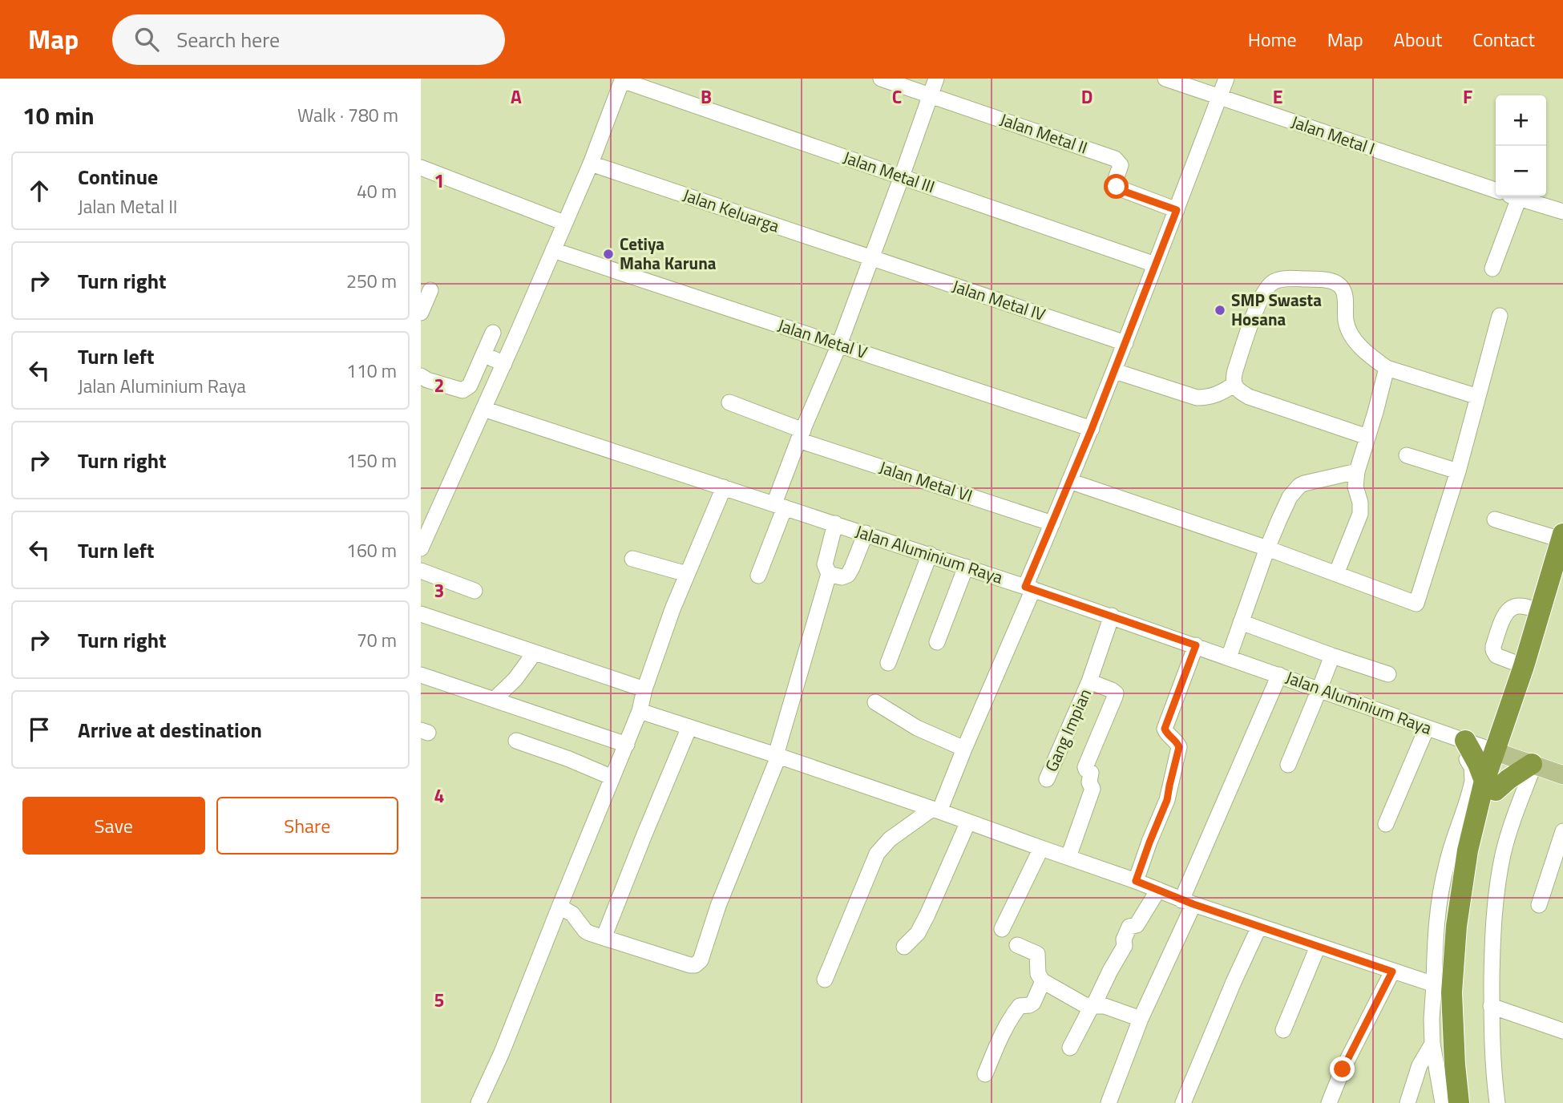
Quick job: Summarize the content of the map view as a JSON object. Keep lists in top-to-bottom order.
{
  "streets": {
    "main road": ["Jalan Aluminium Raya"],
    "street": [
      "Jalan Metal II",
      "Jalan Metal I",
      "Jalan Metal III",
      "Jalan Keluarga",
      "Jalan Metal IV",
      "Jalan Metal V",
      "Jalan Metal VI",
      "Gang Impian"
    ]
  },
  "crossings": [
    ["Jalan Keluarga", "Jalan Metal IV"],
    ["Jalan Aluminium Raya", "Gang Impian"]
  ],
  "places": ["Cetiya Maha Karuna", "SMP Swasta Hosana"],
  "page": {
    "header": "Map",
    "search": "Search here",
    "nav": [
      "Home",
      "Map",
      "About",
      "Contact"
    ],
    "heading": ["10 min", "Walk · 780 m"],
    "map_buttons": ["+", "−"],
    "list": [
      ["Continue", "Jalan Metal II", "40 m"],
      ["Turn right", "250 m"],
      ["Turn left", "Jalan Aluminium Raya", "110 m"],
      ["Turn right", "150 m"],
      ["Turn left", "160 m"],
      ["Turn right", "70 m"],
      "Arrive at destination"
    ],
    "buttons": ["Save", "Share"]
  },
  "grid": {
    "columns": [
      "A",
      "B",
      "C",
      "D",
      "E",
      "F"
    ],
    "rows": [
      "1",
      "2",
      "3",
      "4",
      "5"
    ]
  }
}
